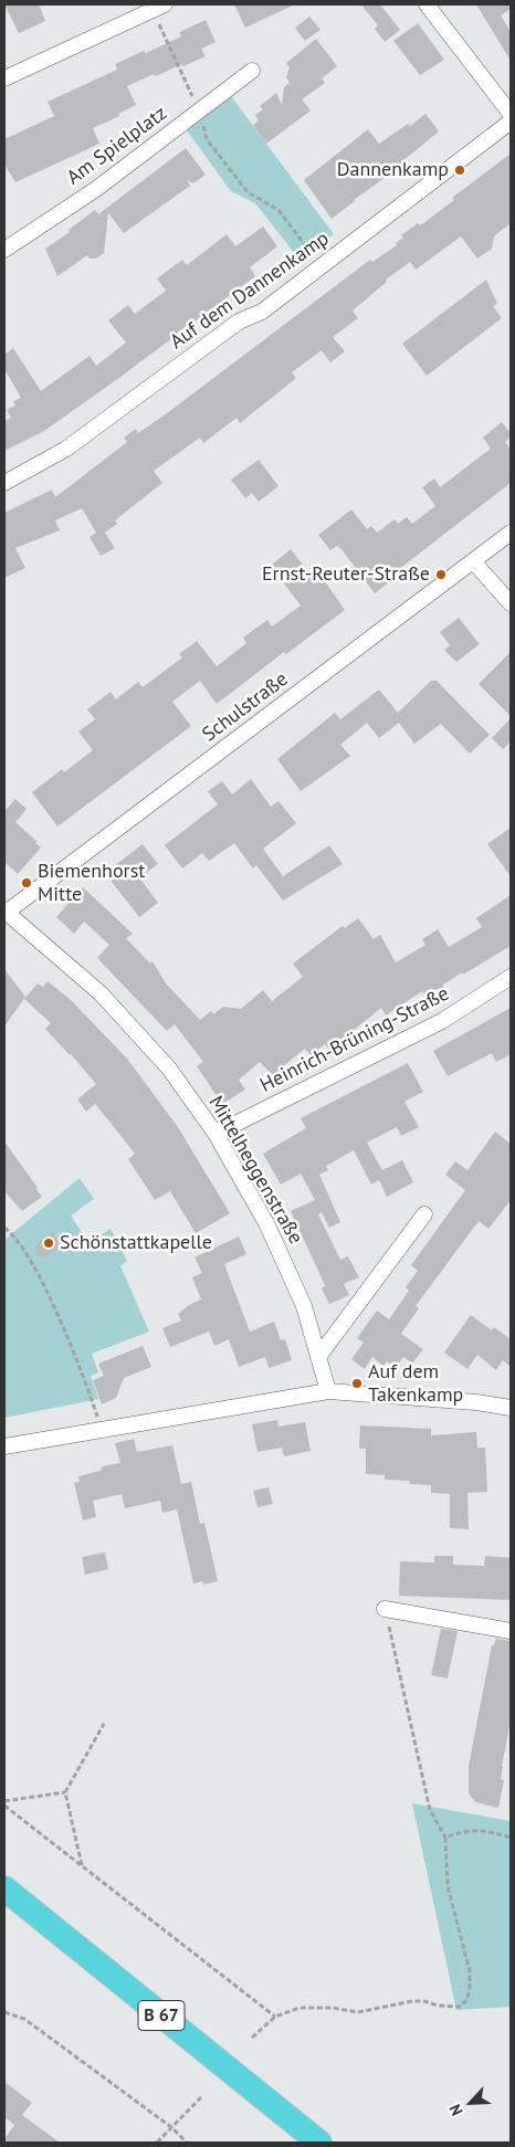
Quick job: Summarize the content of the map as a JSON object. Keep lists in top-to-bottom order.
{
  "streets": {
    "highway": ["B 67"],
    "street": [
      "Am Spielplatz",
      "Auf dem Dannenkamp",
      "Schulstraße",
      "Heinrich-Brüning-Straße",
      "Mittelheggenstraße"
    ]
  },
  "crossings": [
    ["Schulstraße", "Mittelheggenstraße"],
    ["Heinrich-Brüning-Straße", "Mittelheggenstraße"]
  ],
  "places": [
    "Dannenkamp",
    "Ernst-Reuter-Straße",
    "Biemenhorst Mitte",
    "Schönstattkapelle",
    "Auf dem Takenkamp"
  ],
  "north": "bottom left"
}
